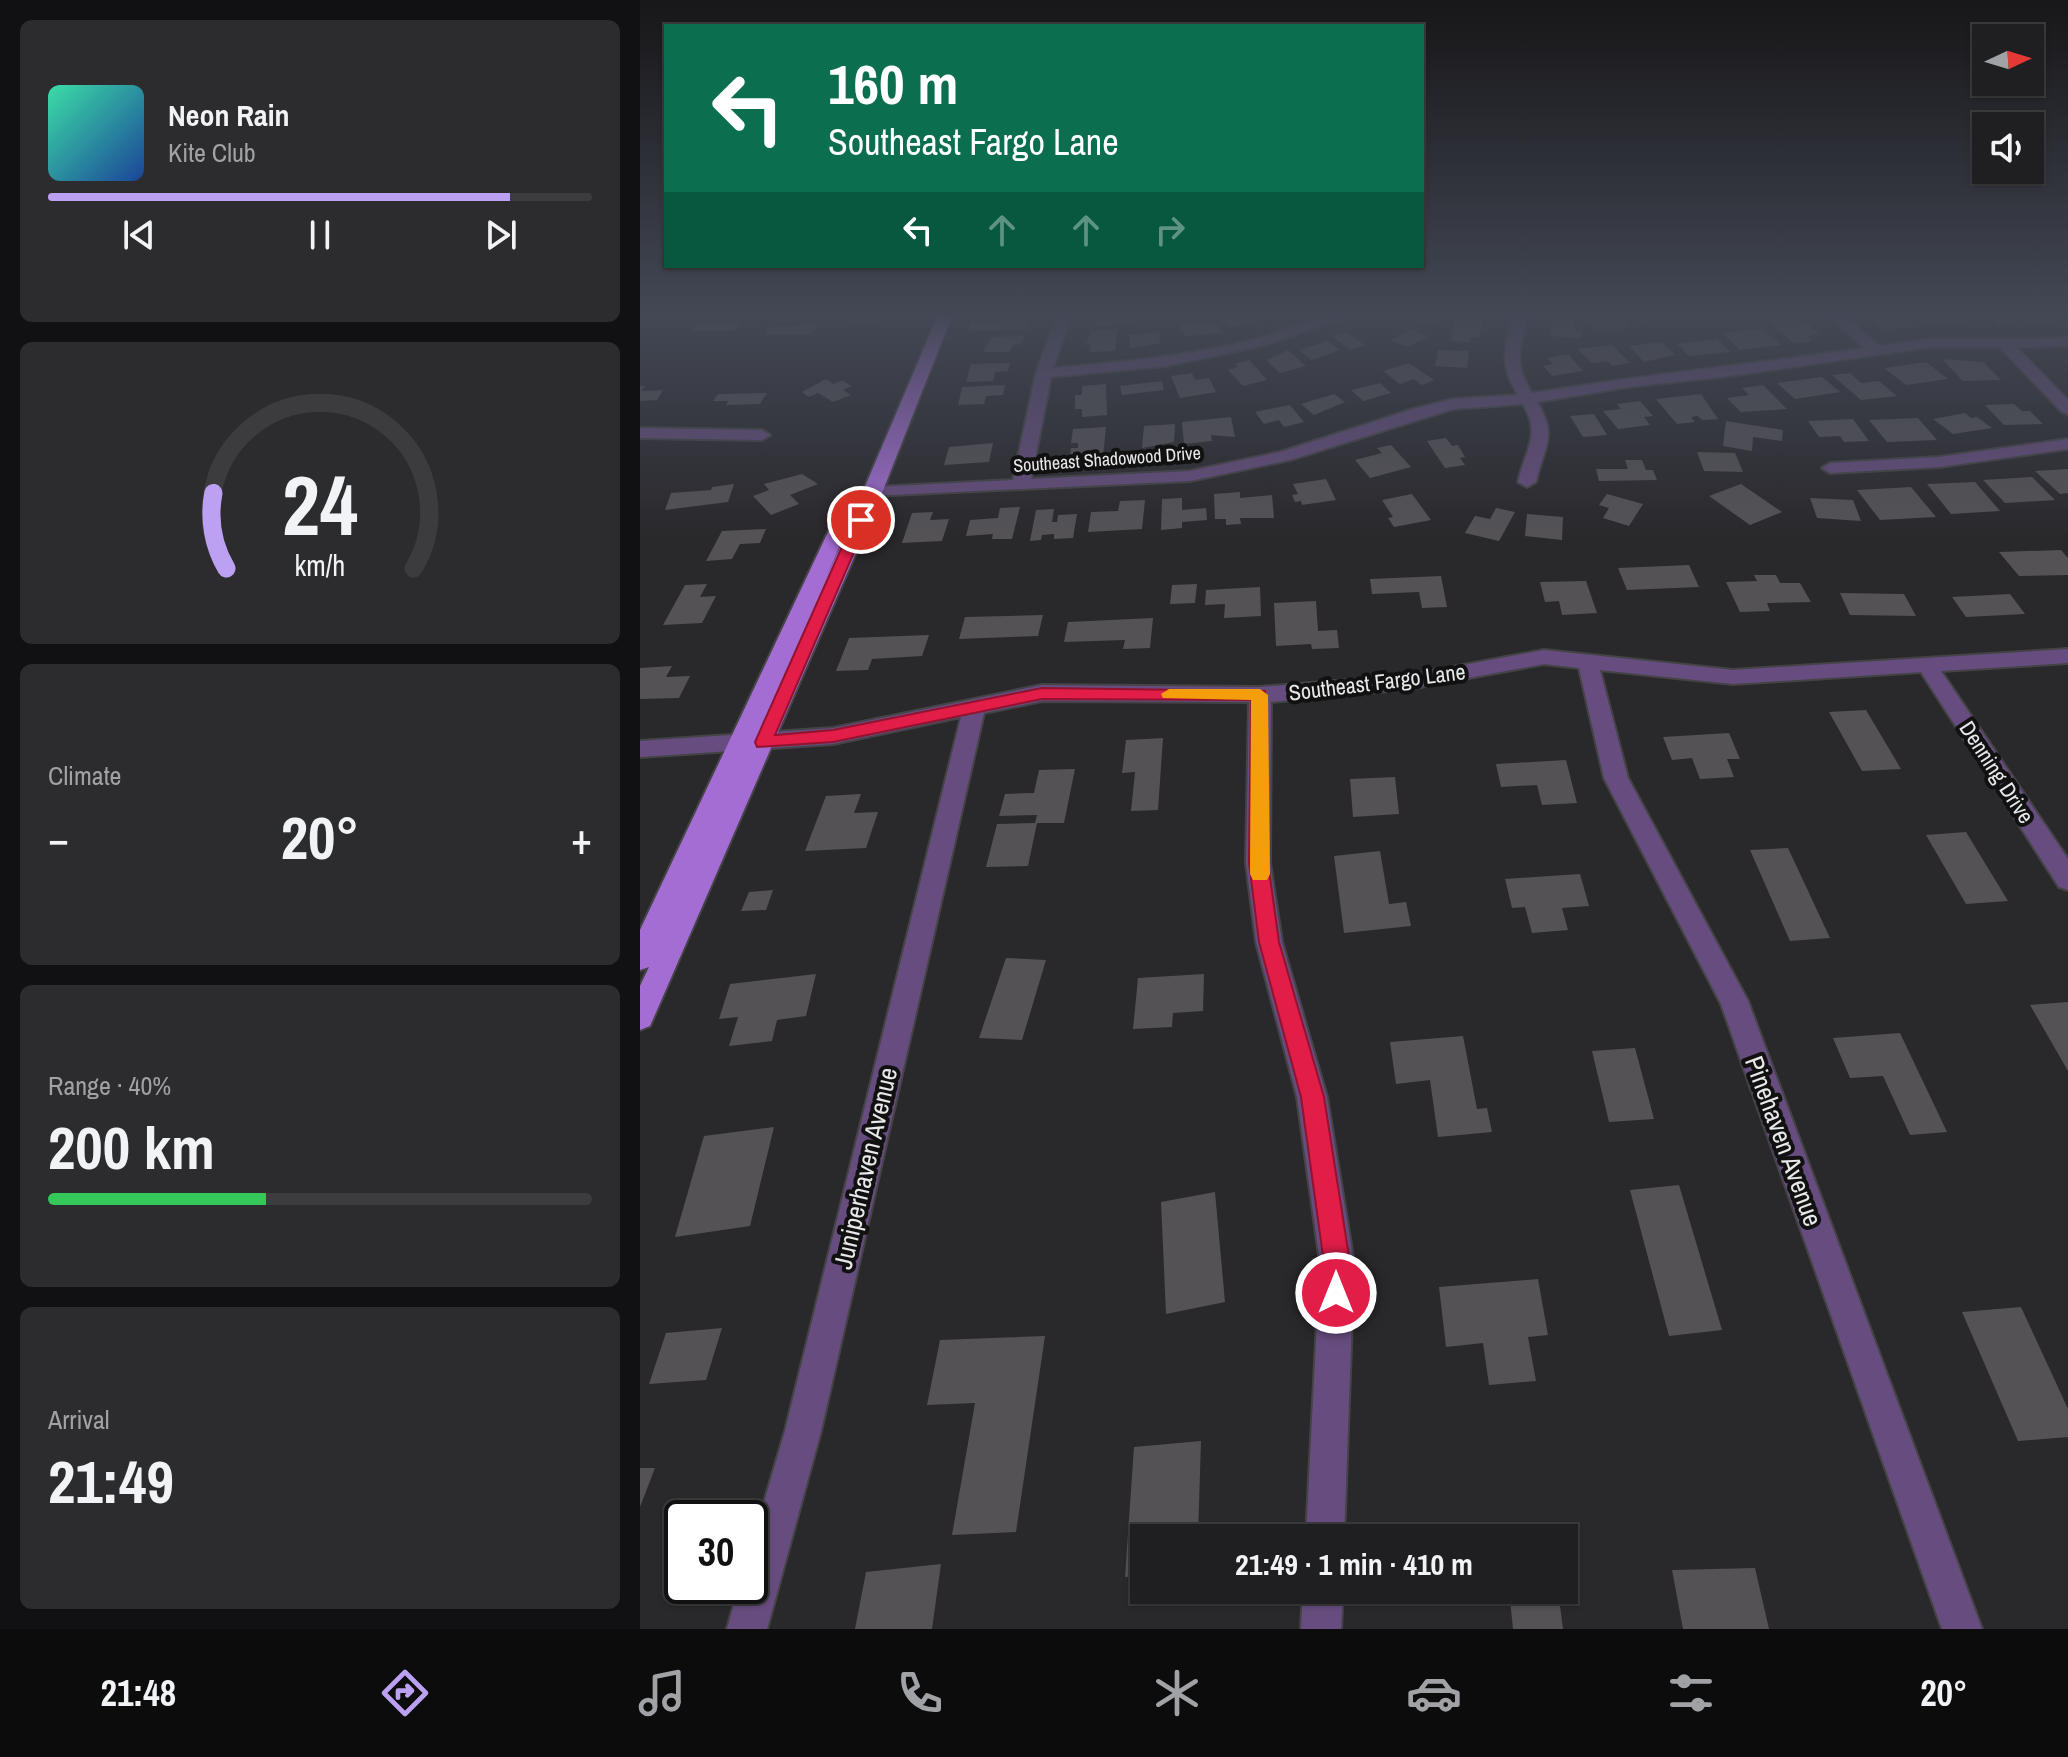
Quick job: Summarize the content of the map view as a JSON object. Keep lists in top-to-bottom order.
{
  "streets": {
    "street": [
      "Southeast Shadowood Drive",
      "Southeast Fargo Lane",
      "Denning Drive",
      "Pinehaven Avenue",
      "Juniperhaven Avenue"
    ]
  },
  "crossings": [
    ["Southeast Fargo Lane", "Denning Drive"],
    ["Southeast Fargo Lane", "Pinehaven Avenue"],
    ["Southeast Fargo Lane", "Juniperhaven Avenue"]
  ],
  "north": "right",
  "page": {
    "turn": ["160 m", "Southeast Fargo Lane"],
    "song": ["Neon Rain", "Kite Club"],
    "tile": [
      "Climate",
      ["Range · 40%", "200 km"],
      ["Arrival", "21:49"]
    ],
    "heat": ["−", "20°", "+"],
    "limit": "30",
    "trip": "21:49 · 1 min · 410 m",
    "tabs": ["21:48", "20°"],
    "gauge": ["24", "km/h"]
  }
}
